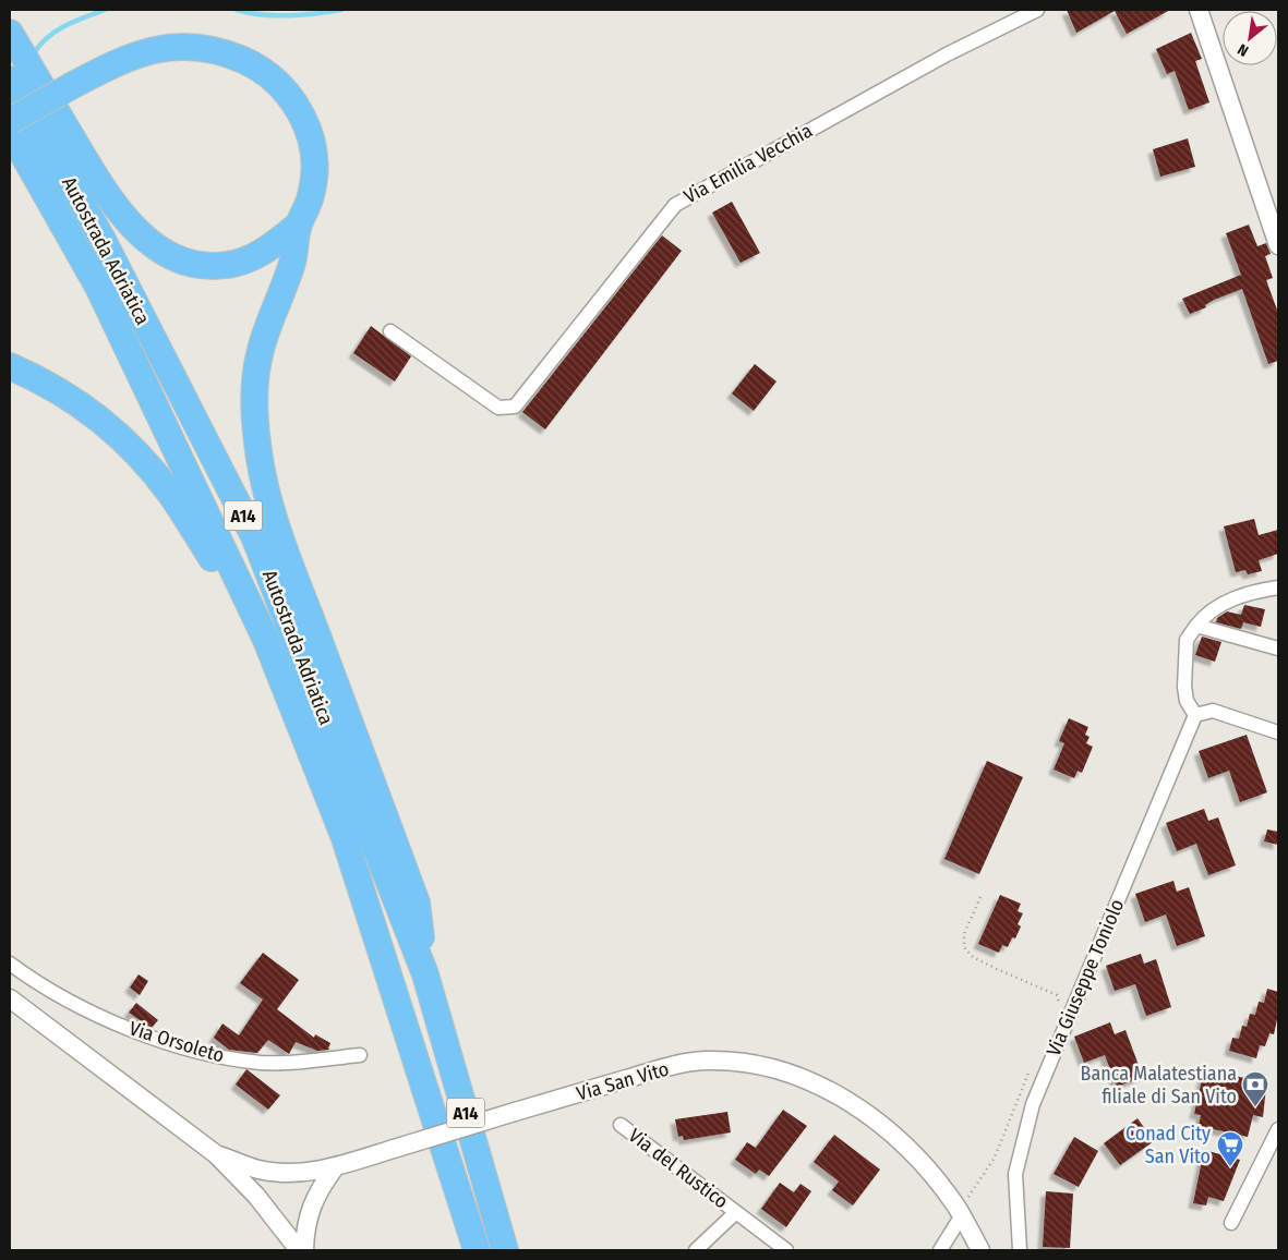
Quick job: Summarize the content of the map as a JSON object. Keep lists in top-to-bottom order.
{
  "streets": {
    "highway": ["Autostrada Adriatica", "A14"],
    "street": [
      "Via Emilia Vecchia",
      "Via Giuseppe Toniolo",
      "Via Orsoleto",
      "Via San Vito",
      "Via del Rustico"
    ]
  },
  "places": {
    "bank": ["Banca Malatestiana filiale di San Vito"],
    "supermarket": ["Conad City San Vito"]
  },
  "north": "bottom left"
}
